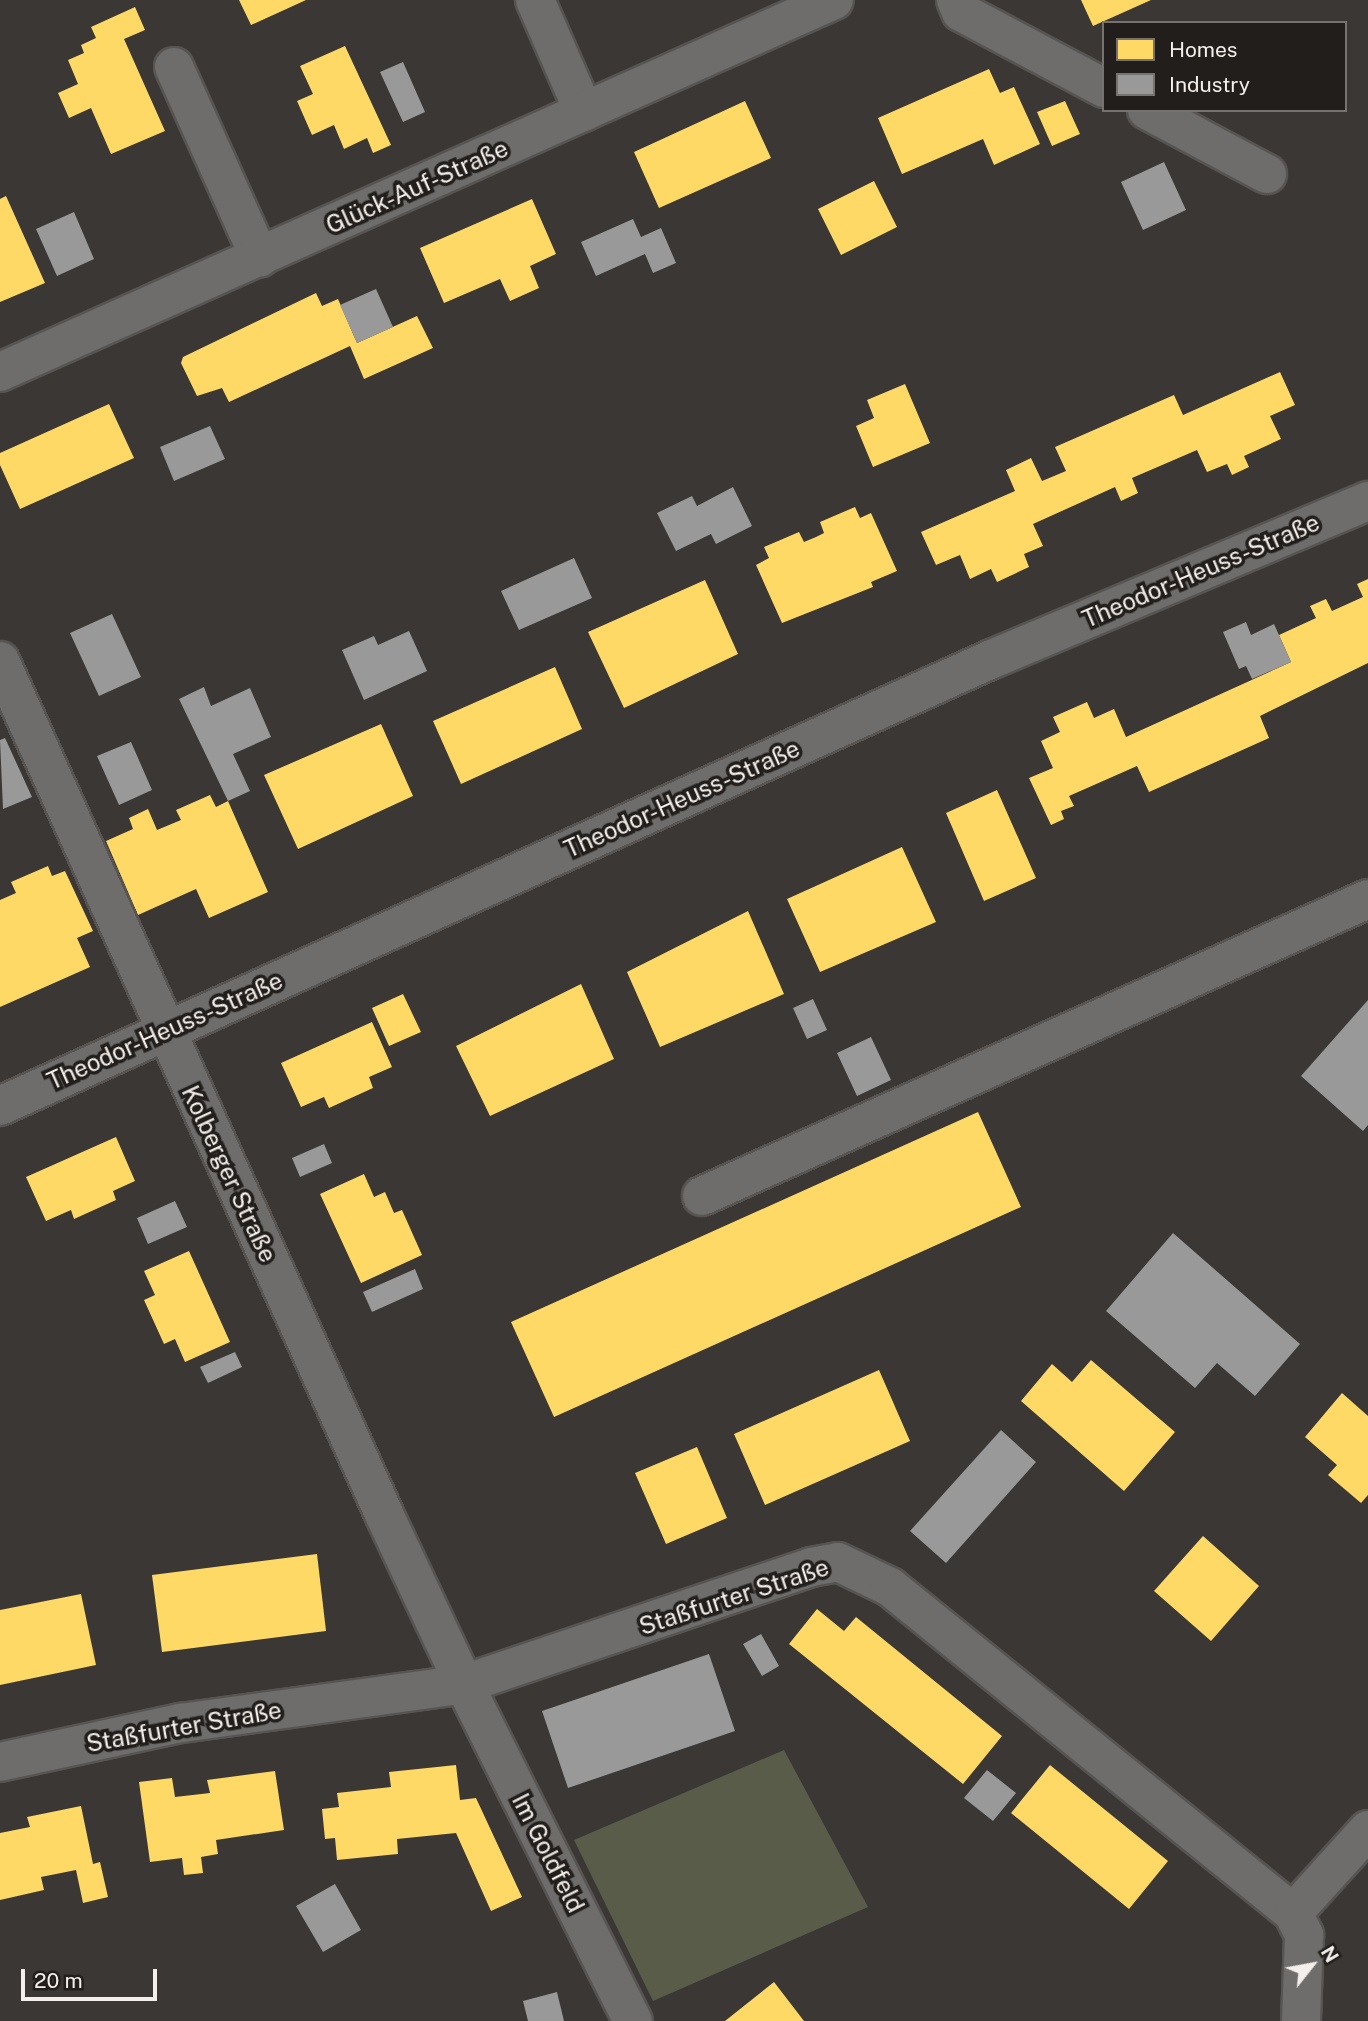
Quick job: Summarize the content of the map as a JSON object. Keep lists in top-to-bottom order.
{
  "streets": {
    "street": [
      "Glück-Auf-Straße",
      "Theodor-Heuss-Straße",
      "Kolberger Straße",
      "Staßfurter Straße",
      "Im Goldfeld"
    ]
  },
  "crossings": [
    ["Theodor-Heuss-Straße", "Kolberger Straße"],
    ["Kolberger Straße", "Staßfurter Straße"],
    ["Kolberger Straße", "Im Goldfeld"],
    ["Staßfurter Straße", "Im Goldfeld"]
  ],
  "legend": ["Homes", "Industry"],
  "scale_bar": "20 m",
  "north": "top right"
}
